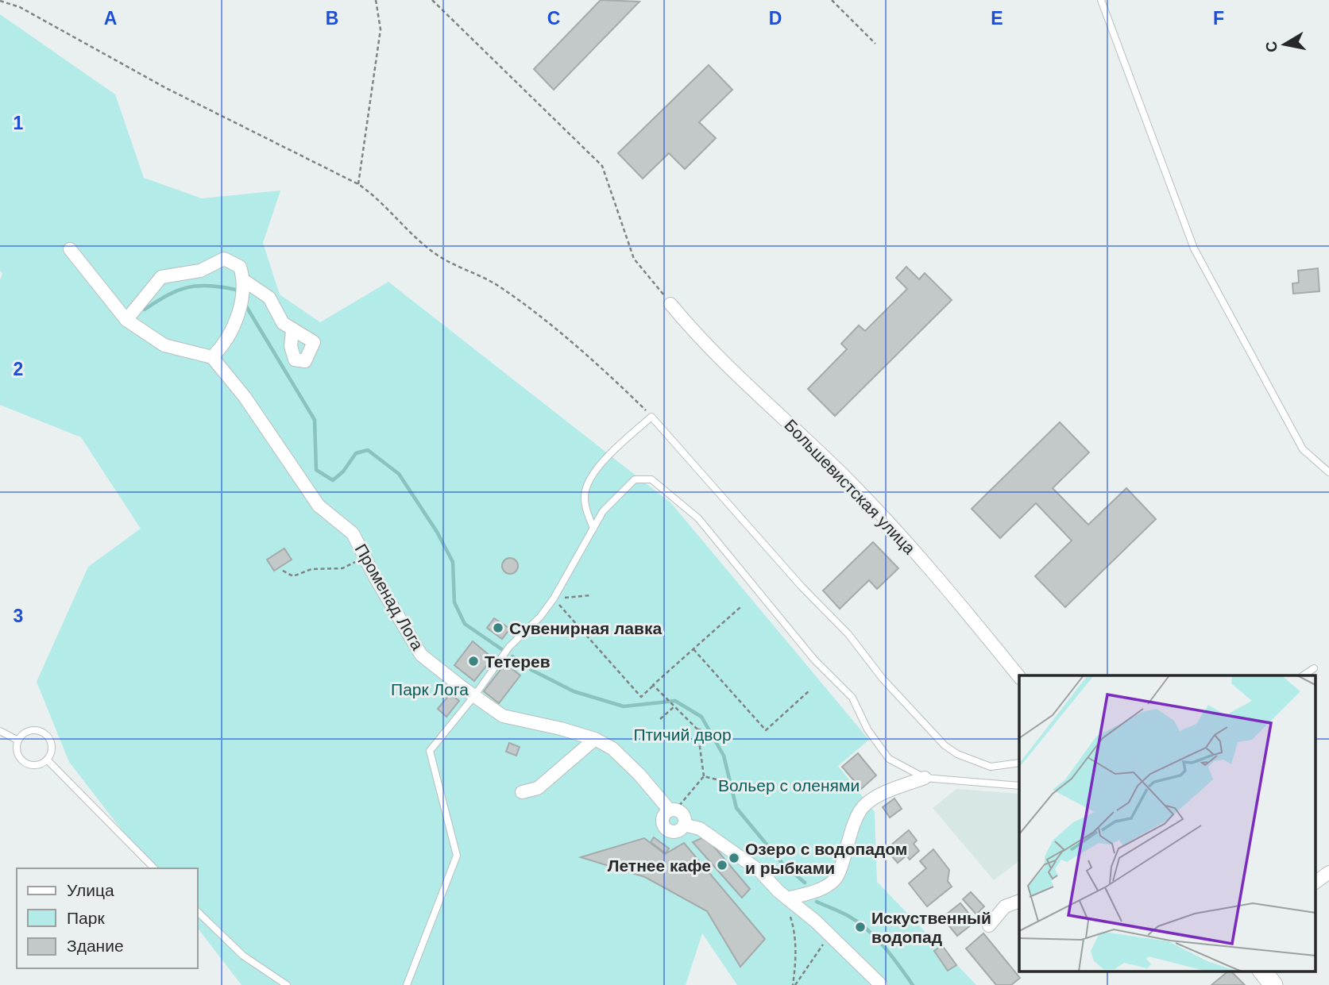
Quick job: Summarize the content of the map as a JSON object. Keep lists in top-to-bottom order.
{
  "streets": {
    "street": ["Большевистская улица", "Променад Лога"]
  },
  "parks": ["Парк Лога", "Птичий двор", "Вольер с оленями"],
  "places": [
    "Сувенирная лавка",
    "Тетерев",
    "Озеро с водопадом и рыбками",
    "Летнее кафе",
    "Искуственный водопад"
  ],
  "legend": ["Улица", "Парк", "Здание"],
  "north": "left",
  "grid": {
    "columns": [
      "A",
      "B",
      "C",
      "D",
      "E",
      "F"
    ],
    "rows": ["1", "2", "3"]
  }
}
